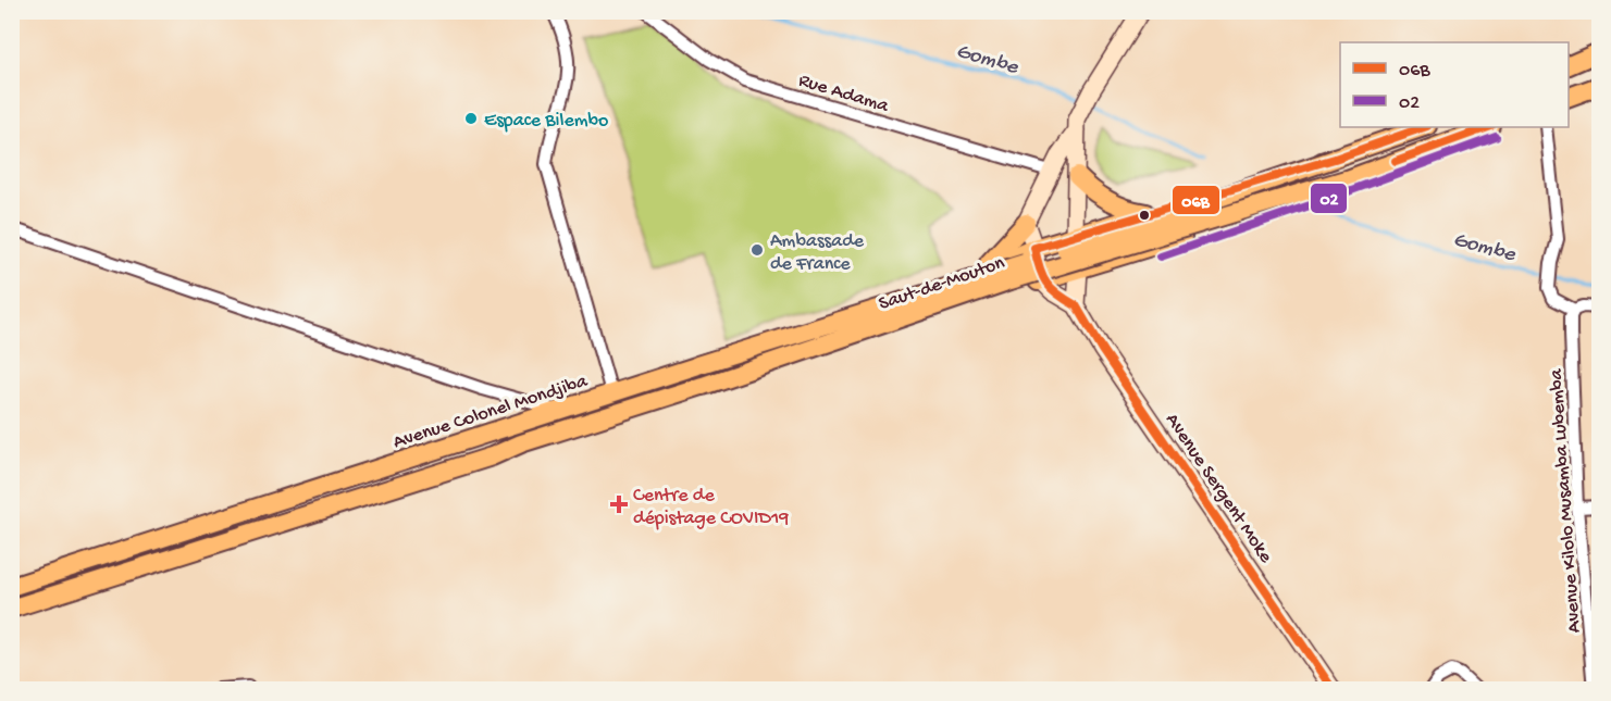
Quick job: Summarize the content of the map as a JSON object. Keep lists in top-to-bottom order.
{
  "streets": {
    "main road": ["Saut-de-Mouton", "Avenue Colonel Mondjiba", "Avenue Sergent Moke"],
    "street": ["Rue Adama", "Avenue Kilolo Musamba Lubemba"]
  },
  "crossings": [
    ["Saut-de-Mouton", "Avenue Colonel Mondjiba"]
  ],
  "water": ["Gombe"],
  "places": {
    "other": ["Espace Bilembo", "Ambassade de France"],
    "health": ["Centre de dépistage COVID19"]
  },
  "lines": ["transit line 06B", "transit line 02"],
  "legend": ["06B", "02"]
}
